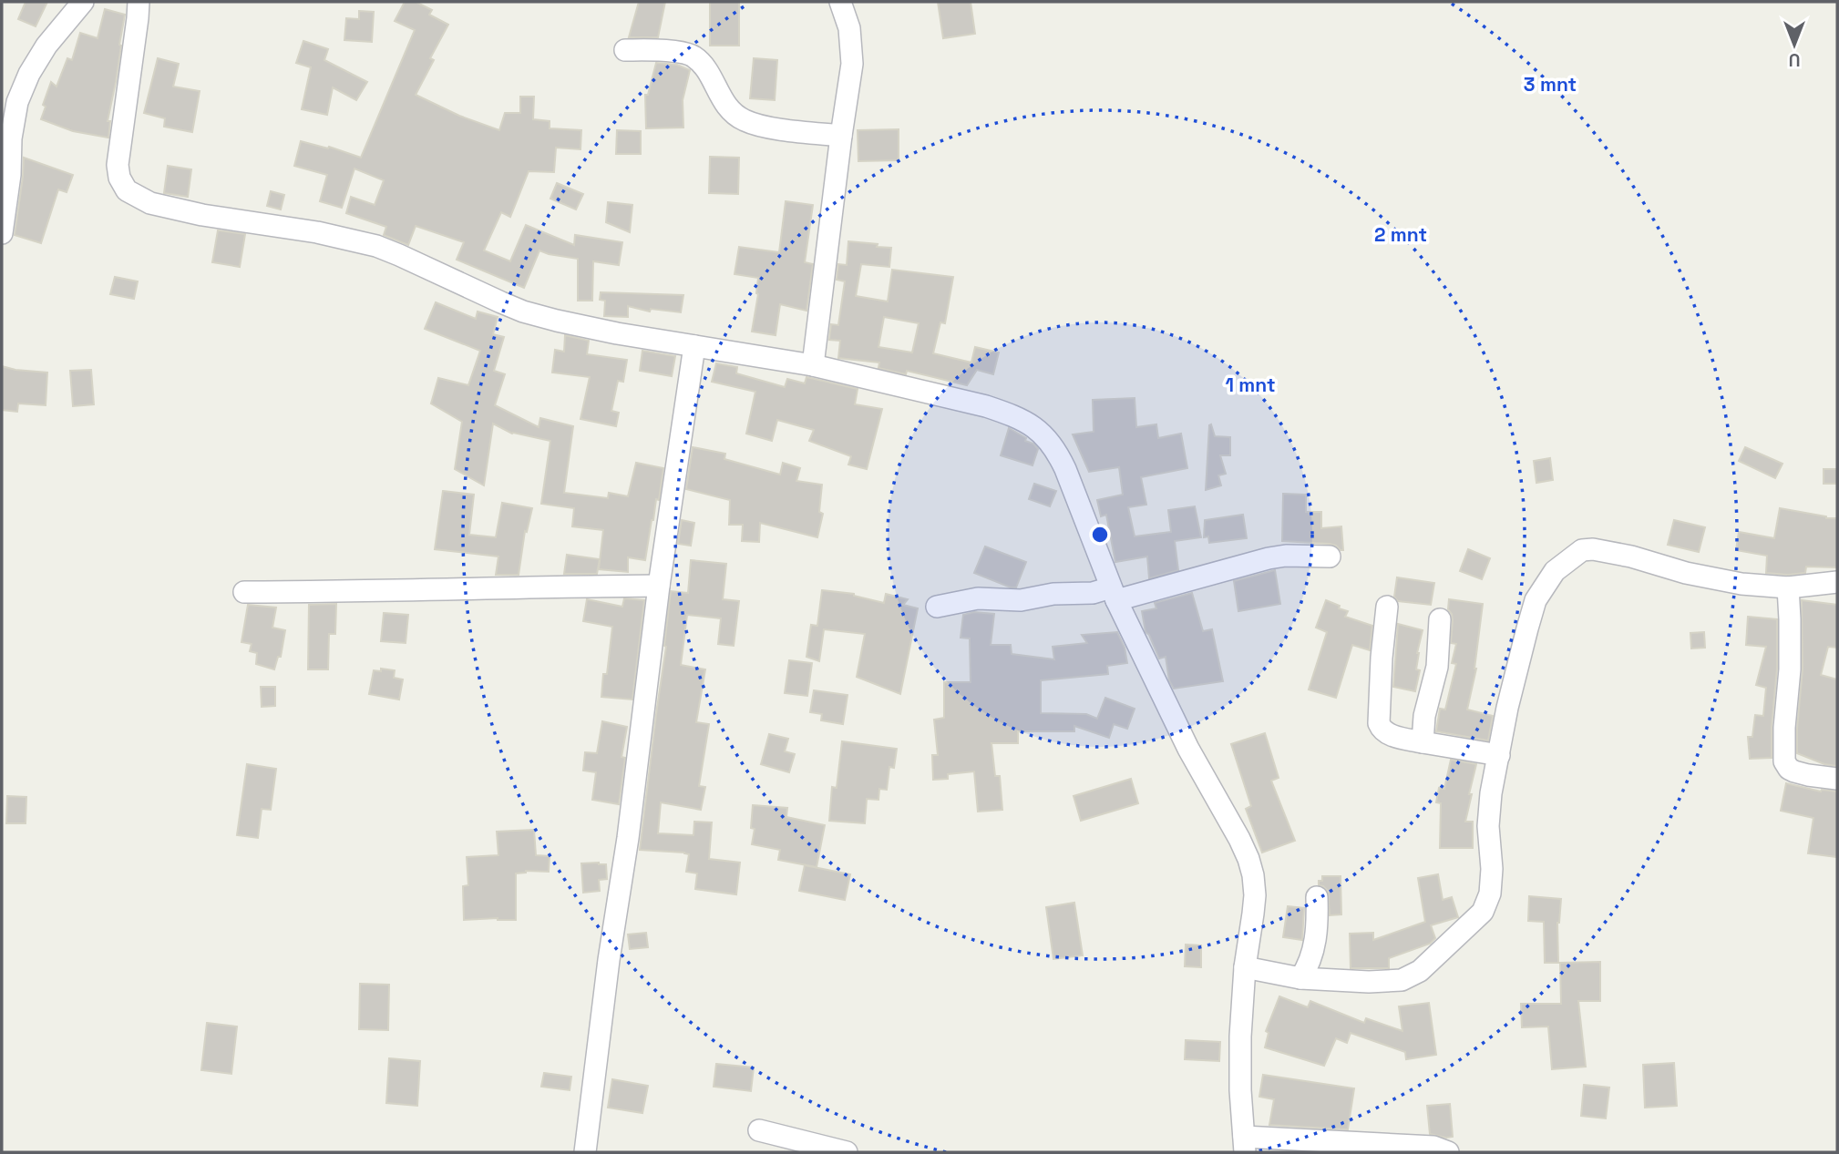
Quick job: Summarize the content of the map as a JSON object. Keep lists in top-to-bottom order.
{
  "north": "bottom",
  "rings": ["3 mnt", "2 mnt", "1 mnt"]
}
